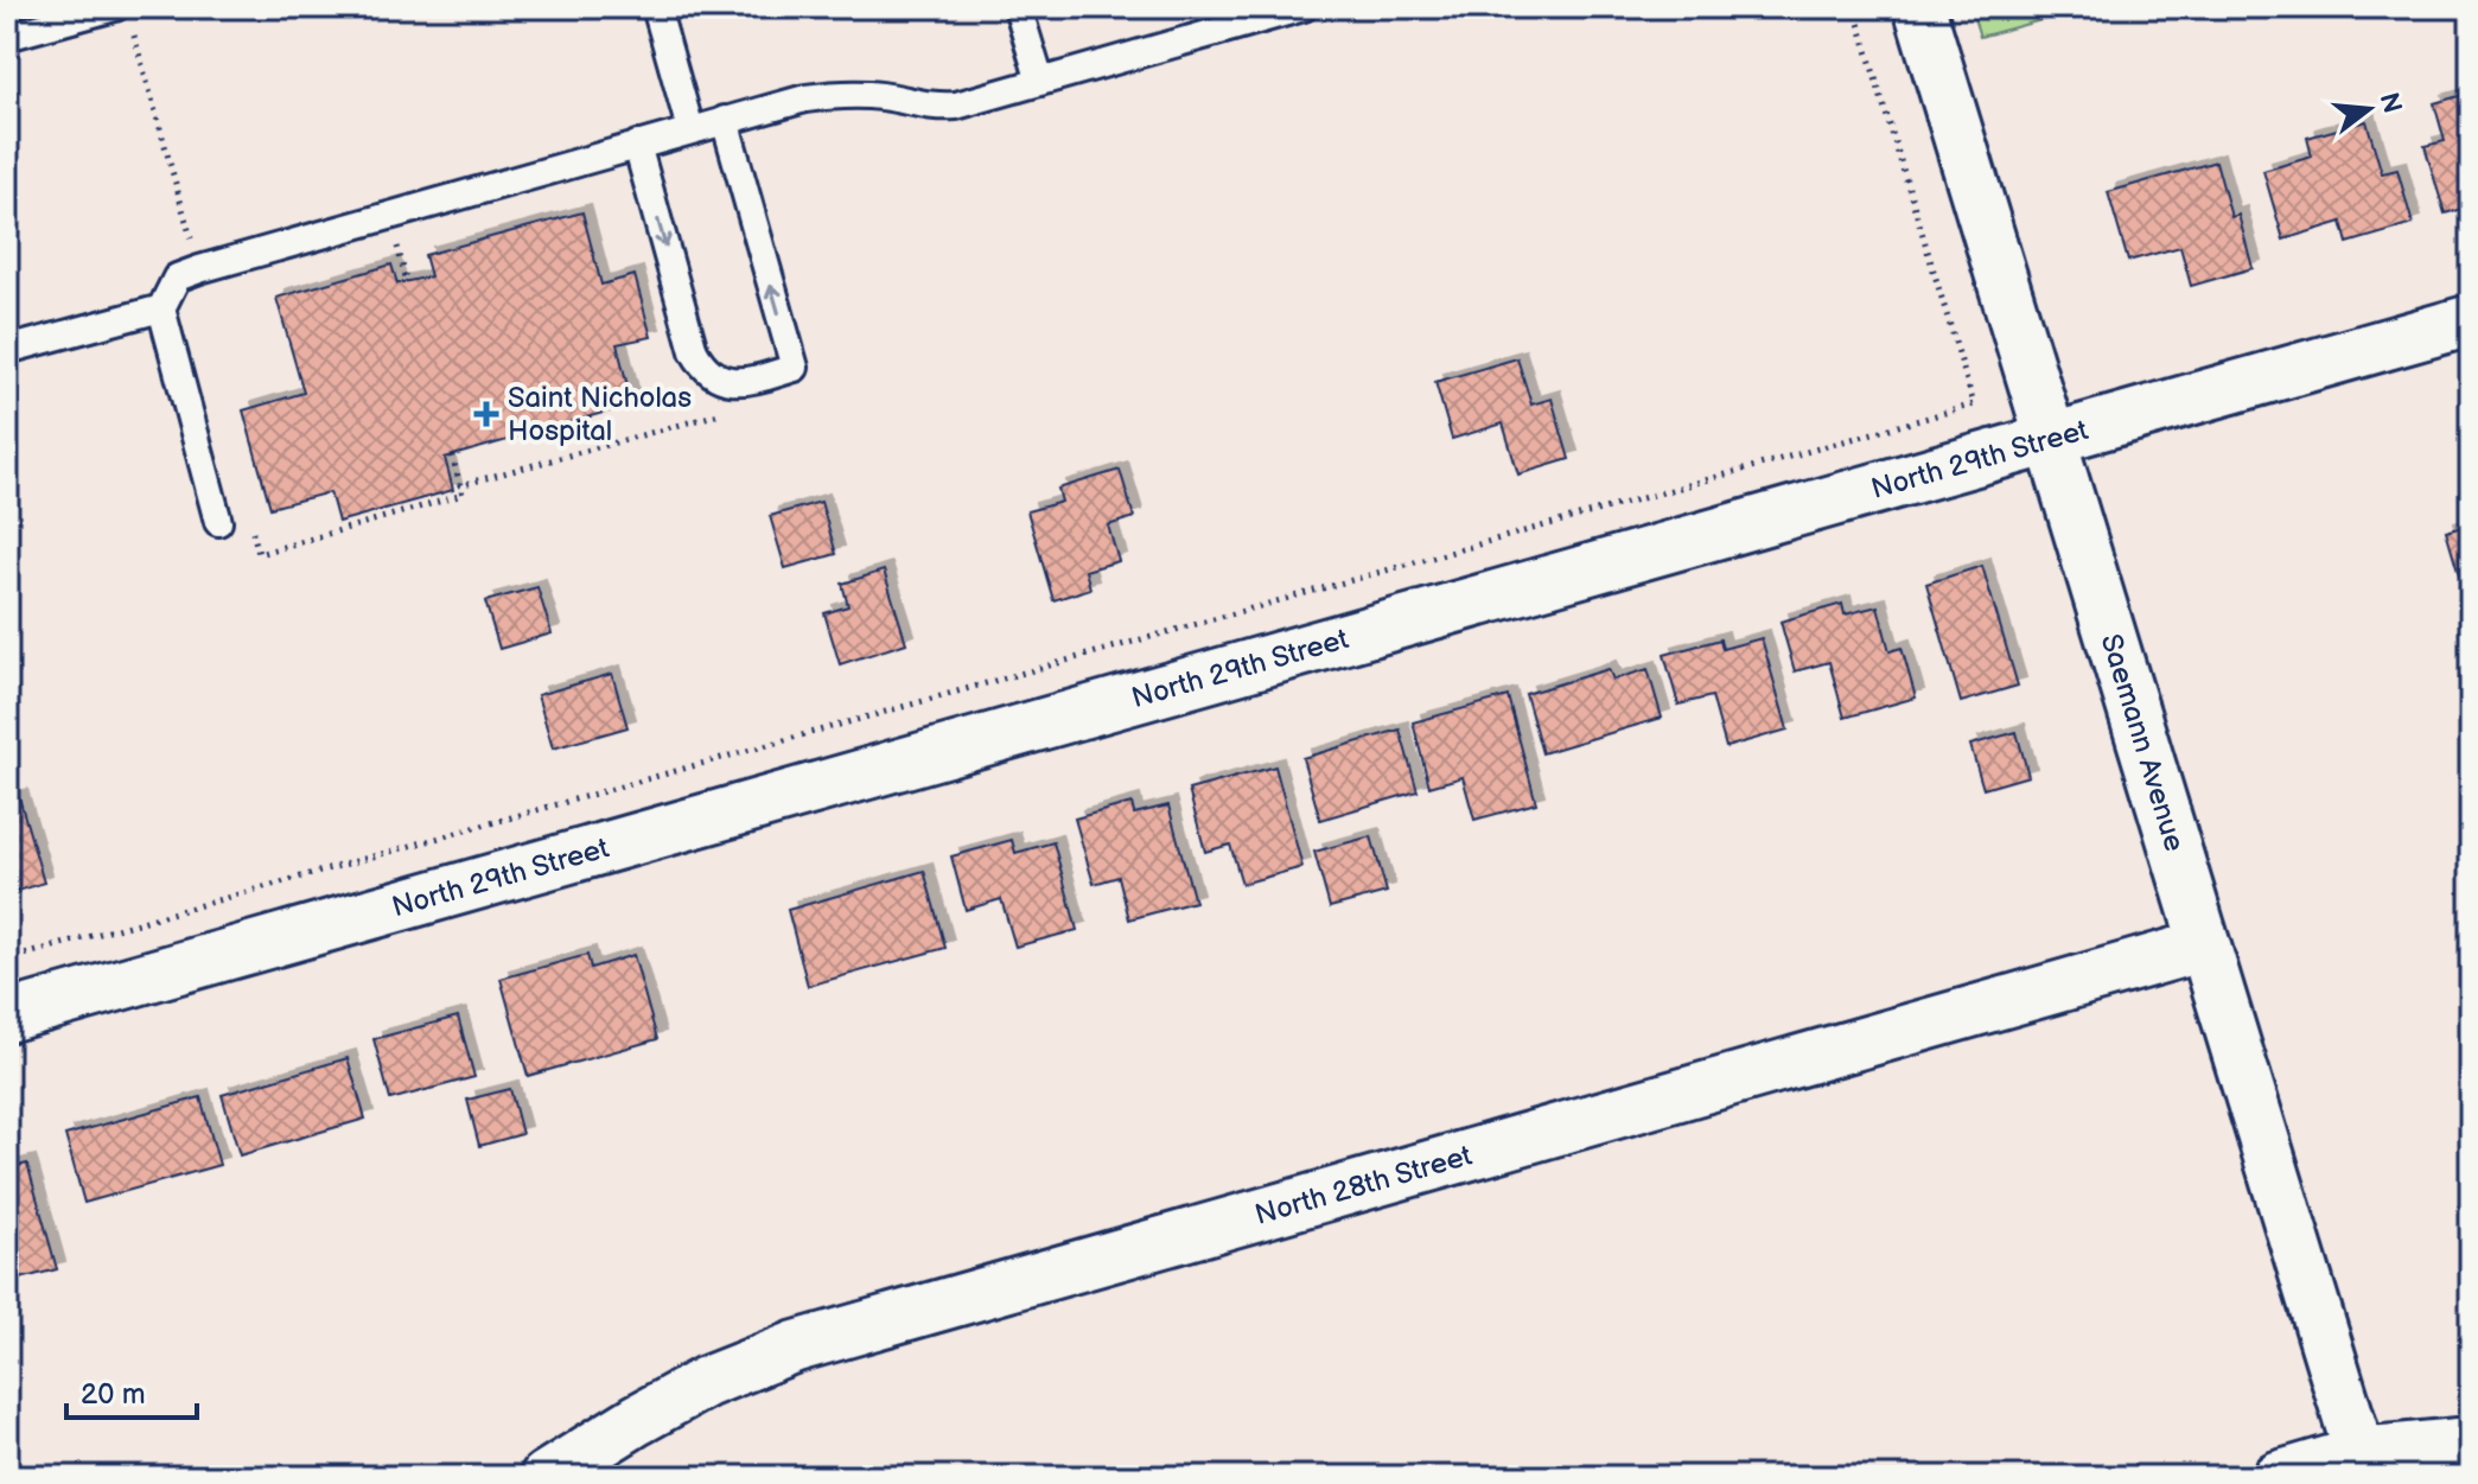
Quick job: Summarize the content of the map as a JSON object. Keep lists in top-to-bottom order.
{
  "streets": {
    "street": ["North 29th Street", "Saemann Avenue", "North 28th Street"]
  },
  "crossings": [
    ["North 29th Street", "Saemann Avenue"],
    ["Saemann Avenue", "North 28th Street"]
  ],
  "places": {
    "health": ["Saint Nicholas Hospital"]
  },
  "scale_bar": "20 m",
  "north": "right"
}
